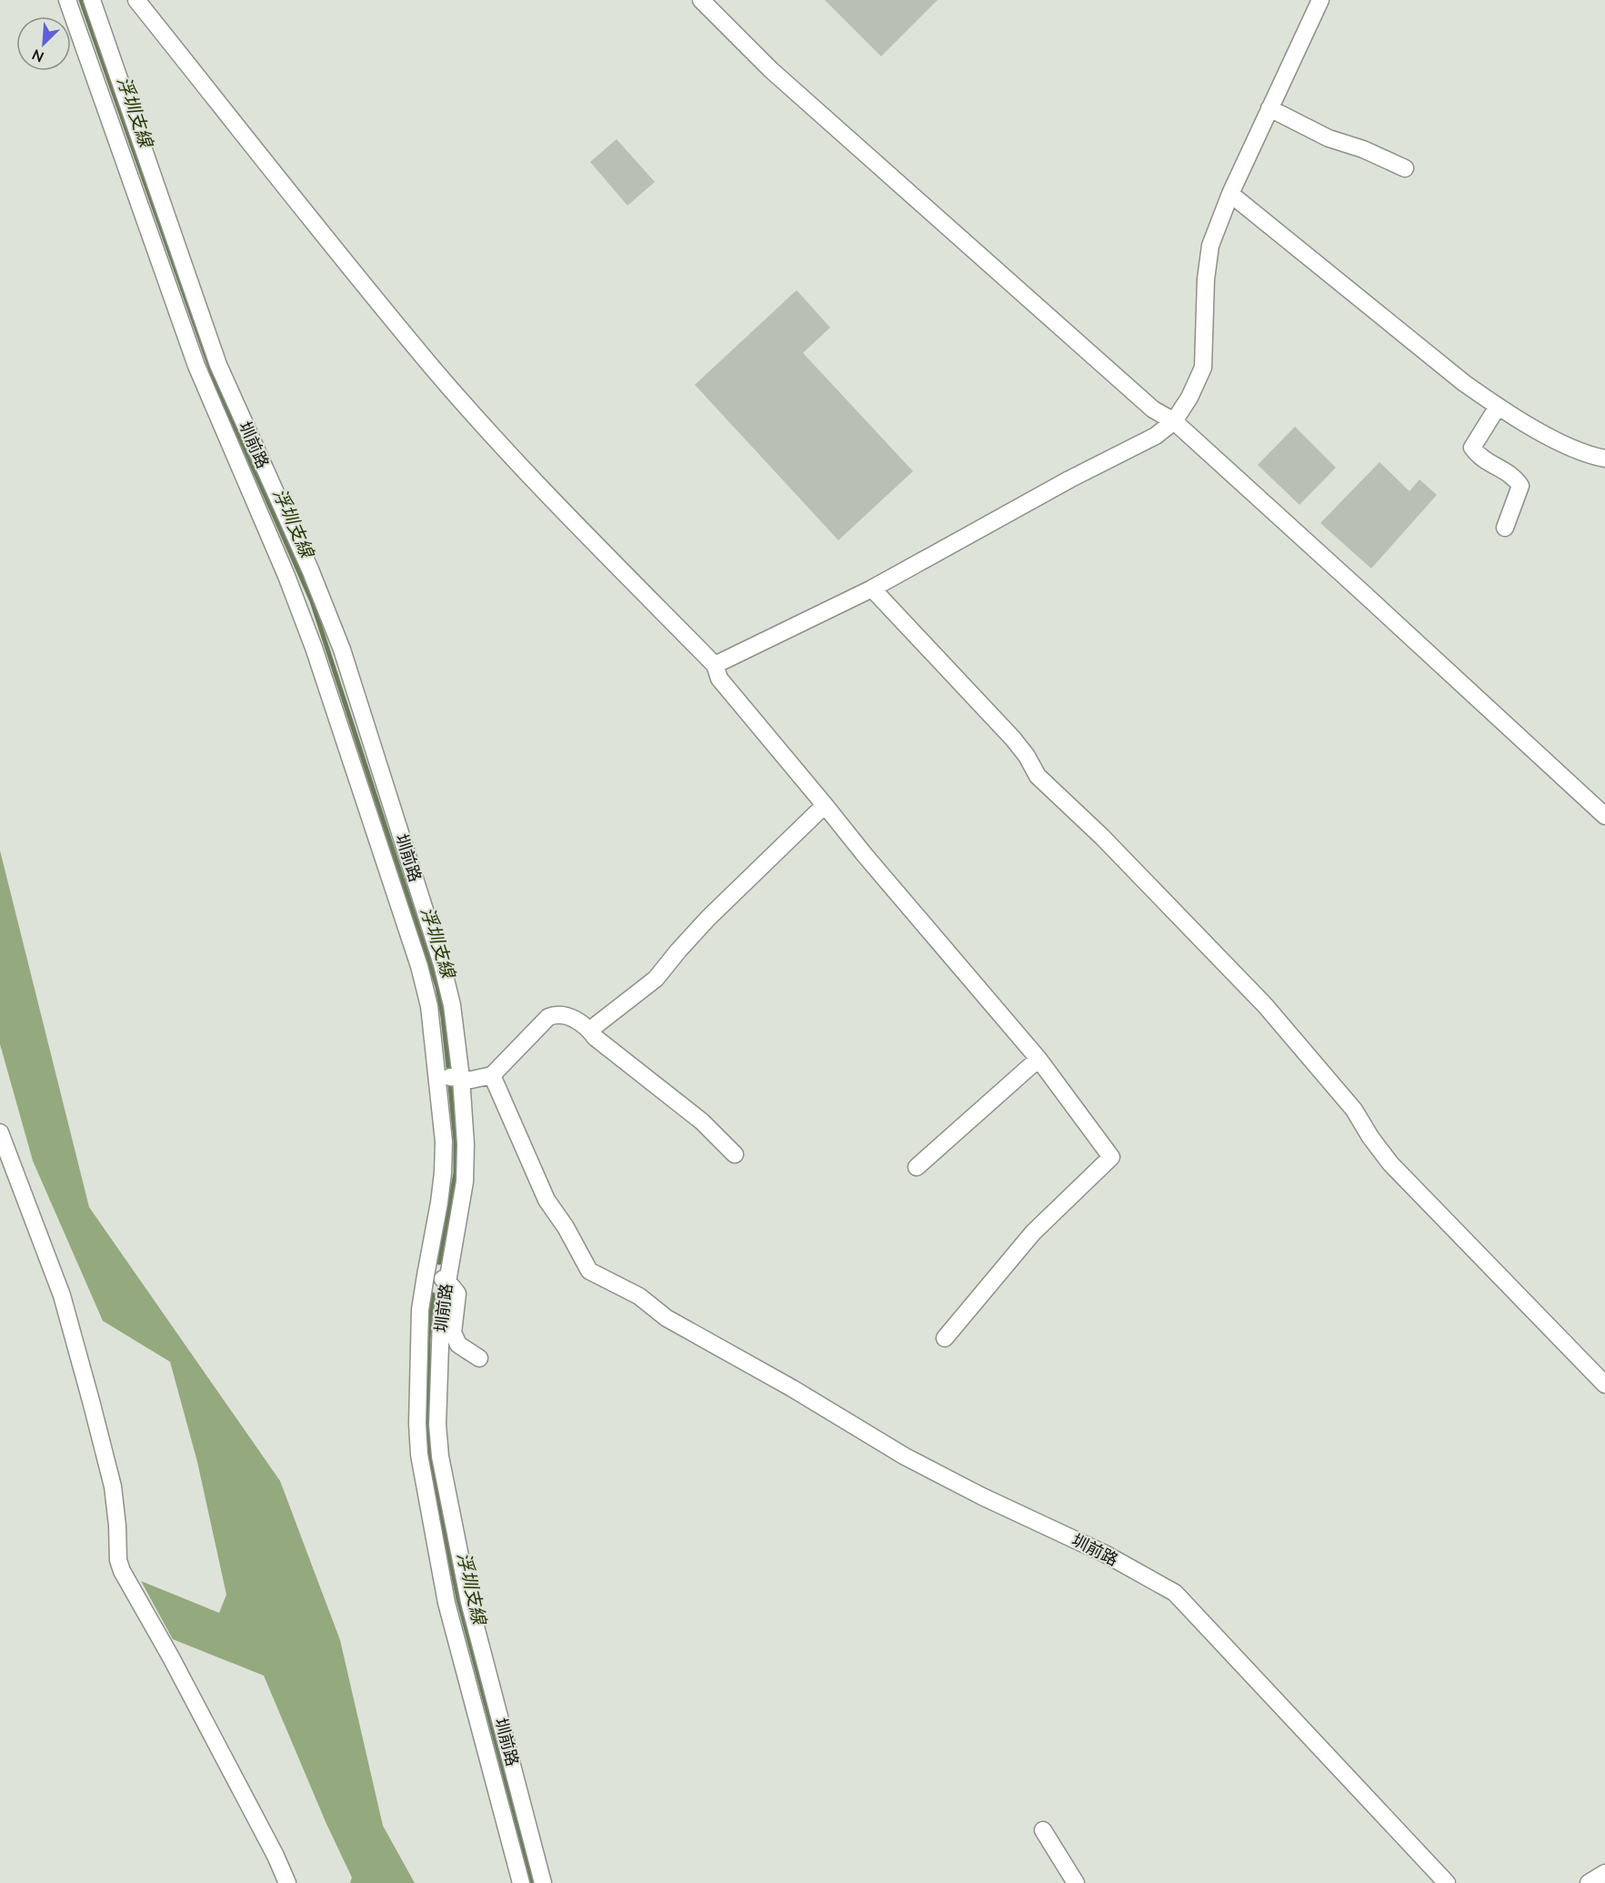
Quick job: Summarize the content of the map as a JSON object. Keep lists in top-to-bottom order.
{
  "streets": {
    "street": ["圳前路"]
  },
  "water": ["浮圳支線"],
  "north": "bottom left"
}
